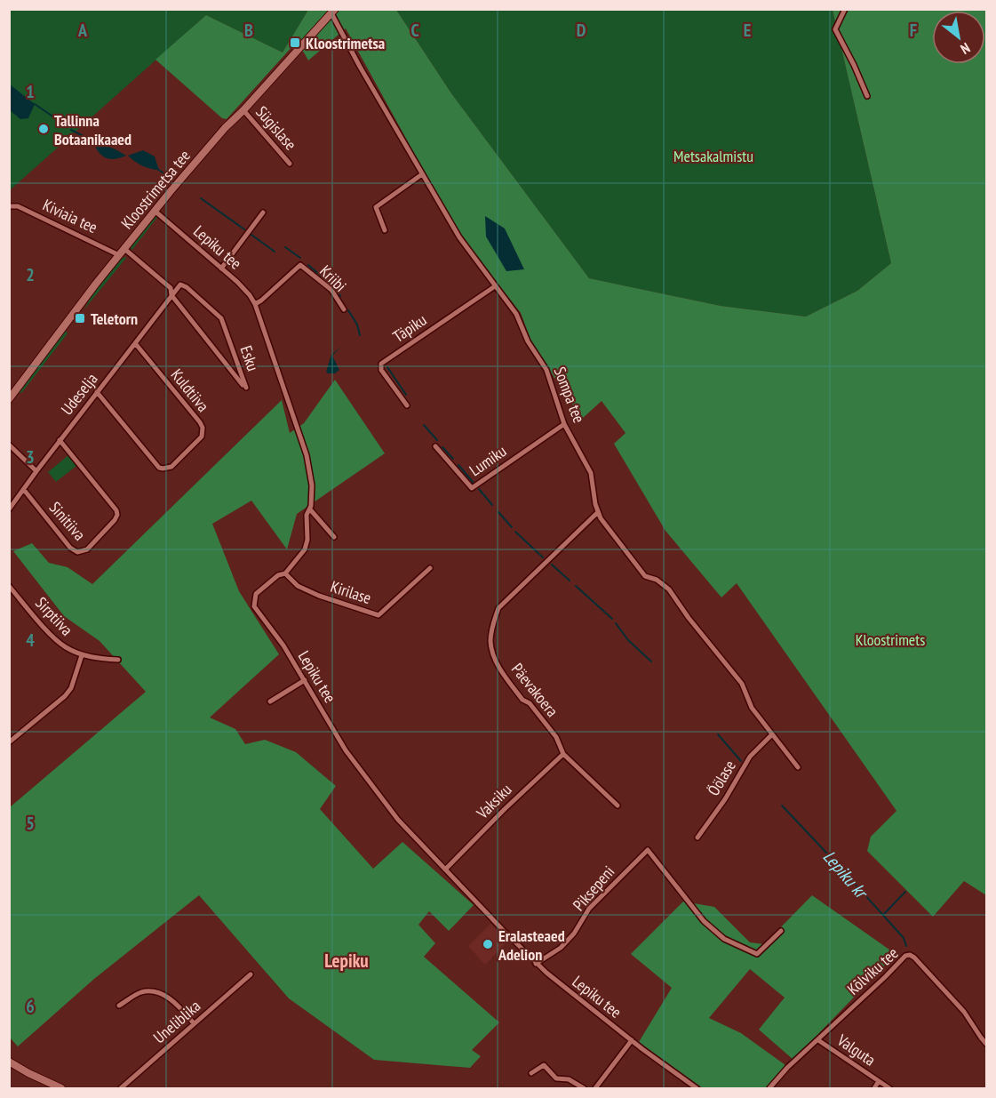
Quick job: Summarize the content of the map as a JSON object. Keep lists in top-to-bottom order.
{
  "streets": {
    "main road": ["Kloostrimetsa tee"],
    "street": [
      "Sügislase",
      "Kiviaia tee",
      "Lepiku tee",
      "Kriibi",
      "Täpiku",
      "Esku",
      "Kuldtiiva",
      "Udeselja",
      "Sompa tee",
      "Lumiku",
      "Sinitiiva",
      "Kirilase",
      "Sirptiiva",
      "Päevakoera",
      "Öölase",
      "Vaksiku",
      "Piksepeni",
      "Kõlviku tee",
      "Uneliblika",
      "Valguta"
    ]
  },
  "crossings": [
    ["Sügislase", "Kloostrimetsa tee"],
    ["Kloostrimetsa tee", "Kiviaia tee"],
    ["Kloostrimetsa tee", "Lepiku tee"],
    ["Kloostrimetsa tee", "Esku"],
    ["Kloostrimetsa tee", "Sompa tee"],
    ["Kiviaia tee", "Esku"],
    ["Lepiku tee", "Kriibi"],
    ["Lepiku tee", "Kirilase"],
    ["Lepiku tee", "Vaksiku"],
    ["Lepiku tee", "Piksepeni"],
    ["Täpiku", "Sompa tee"],
    ["Esku", "Udeselja"],
    ["Kuldtiiva", "Udeselja"],
    ["Udeselja", "Sinitiiva"],
    ["Sompa tee", "Lumiku"],
    ["Sompa tee", "Päevakoera"],
    ["Sompa tee", "Öölase"],
    ["Päevakoera", "Vaksiku"],
    ["Kõlviku tee", "Valguta"]
  ],
  "districts": ["Lepiku"],
  "water": ["Lepiku kr"],
  "parks": ["Metsakalmistu", "Kloostrimets"],
  "places": {
    "transit": ["Kloostrimetsa", "Teletorn"],
    "other": ["Tallinna Botaanikaaed", "Eralasteaed Adelion"]
  },
  "north": "bottom right",
  "grid": {
    "columns": [
      "A",
      "B",
      "C",
      "D",
      "E",
      "F"
    ],
    "rows": [
      "1",
      "2",
      "3",
      "4",
      "5",
      "6"
    ]
  }
}
